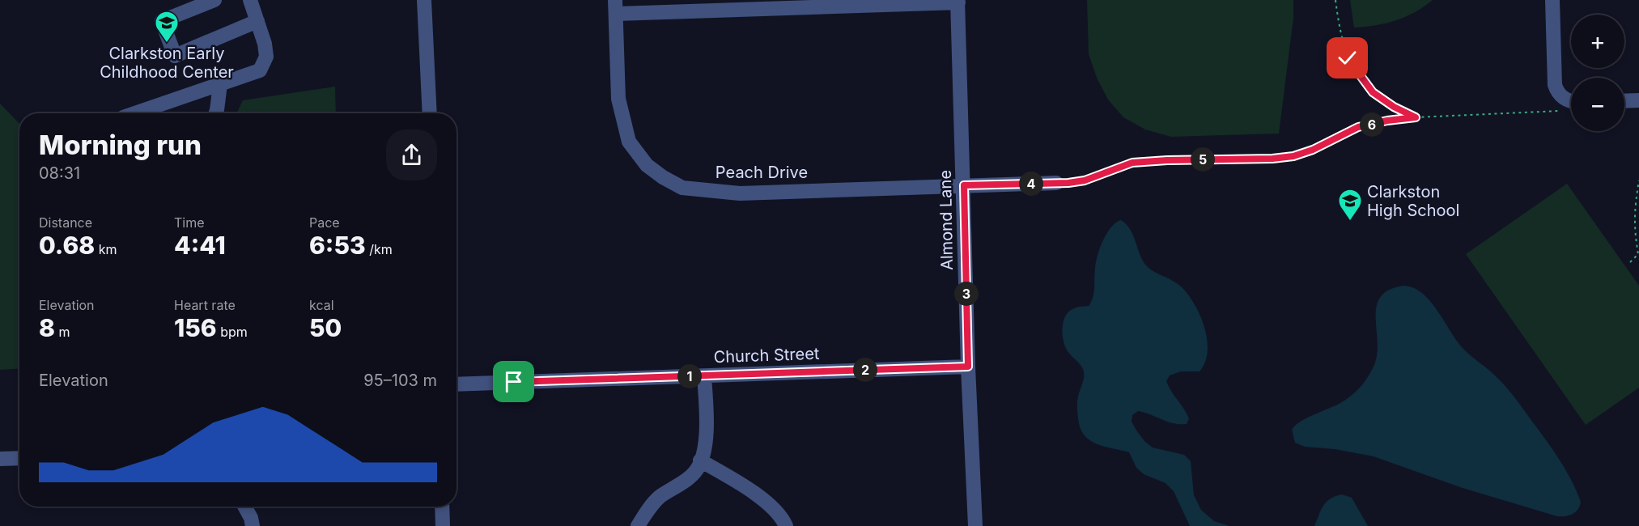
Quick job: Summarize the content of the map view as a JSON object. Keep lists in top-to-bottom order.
{
  "streets": {
    "street": ["Peach Drive", "Almond Lane", "Church Street"]
  },
  "crossings": [
    ["Peach Drive", "Almond Lane"],
    ["Almond Lane", "Church Street"]
  ],
  "places": {
    "school or university": ["Clarkston Early Childhood Center", "Clarkston High School"]
  },
  "page": {
    "map_buttons": ["+", "−"],
    "pins": [
      "6",
      "5",
      "4",
      "3",
      "2",
      "1"
    ],
    "heading": ["Morning run", "08:31"],
    "stats": [
      ["Distance", "0.68 km"],
      ["Time", "4:41"],
      ["Pace", "6:53 /km"],
      ["Elevation", "8 m"],
      ["Heart rate", "156 bpm"],
      ["kcal", "50"]
    ],
    "chart": ["Elevation", "95–103 m"]
  }
}
